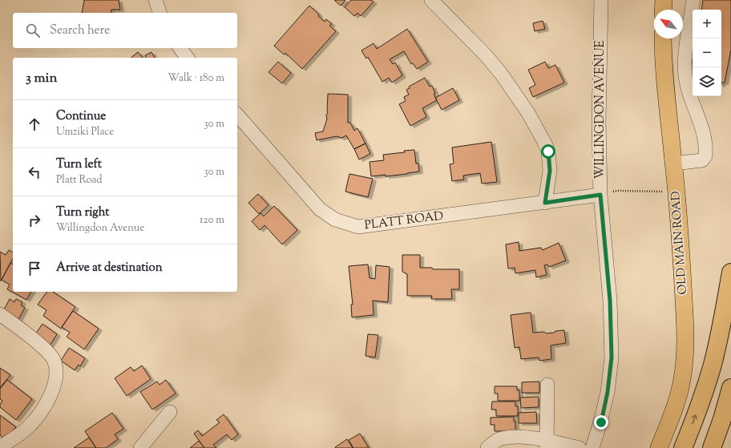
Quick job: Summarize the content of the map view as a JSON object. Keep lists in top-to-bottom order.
{
  "streets": {
    "main road": ["OLD MAIN ROAD"],
    "street": ["WILLINGDON AVENUE", "PLATT ROAD"]
  },
  "crossings": [
    ["WILLINGDON AVENUE", "PLATT ROAD"]
  ],
  "north": "top left",
  "page": {
    "map_buttons": ["+", "−"],
    "search": "Search here",
    "heading": ["3 min", "Walk · 180 m"],
    "list": [
      ["Continue", "Umziki Place", "30 m"],
      ["Turn left", "Platt Road", "30 m"],
      ["Turn right", "Willingdon Avenue", "120 m"],
      "Arrive at destination"
    ]
  }
}
